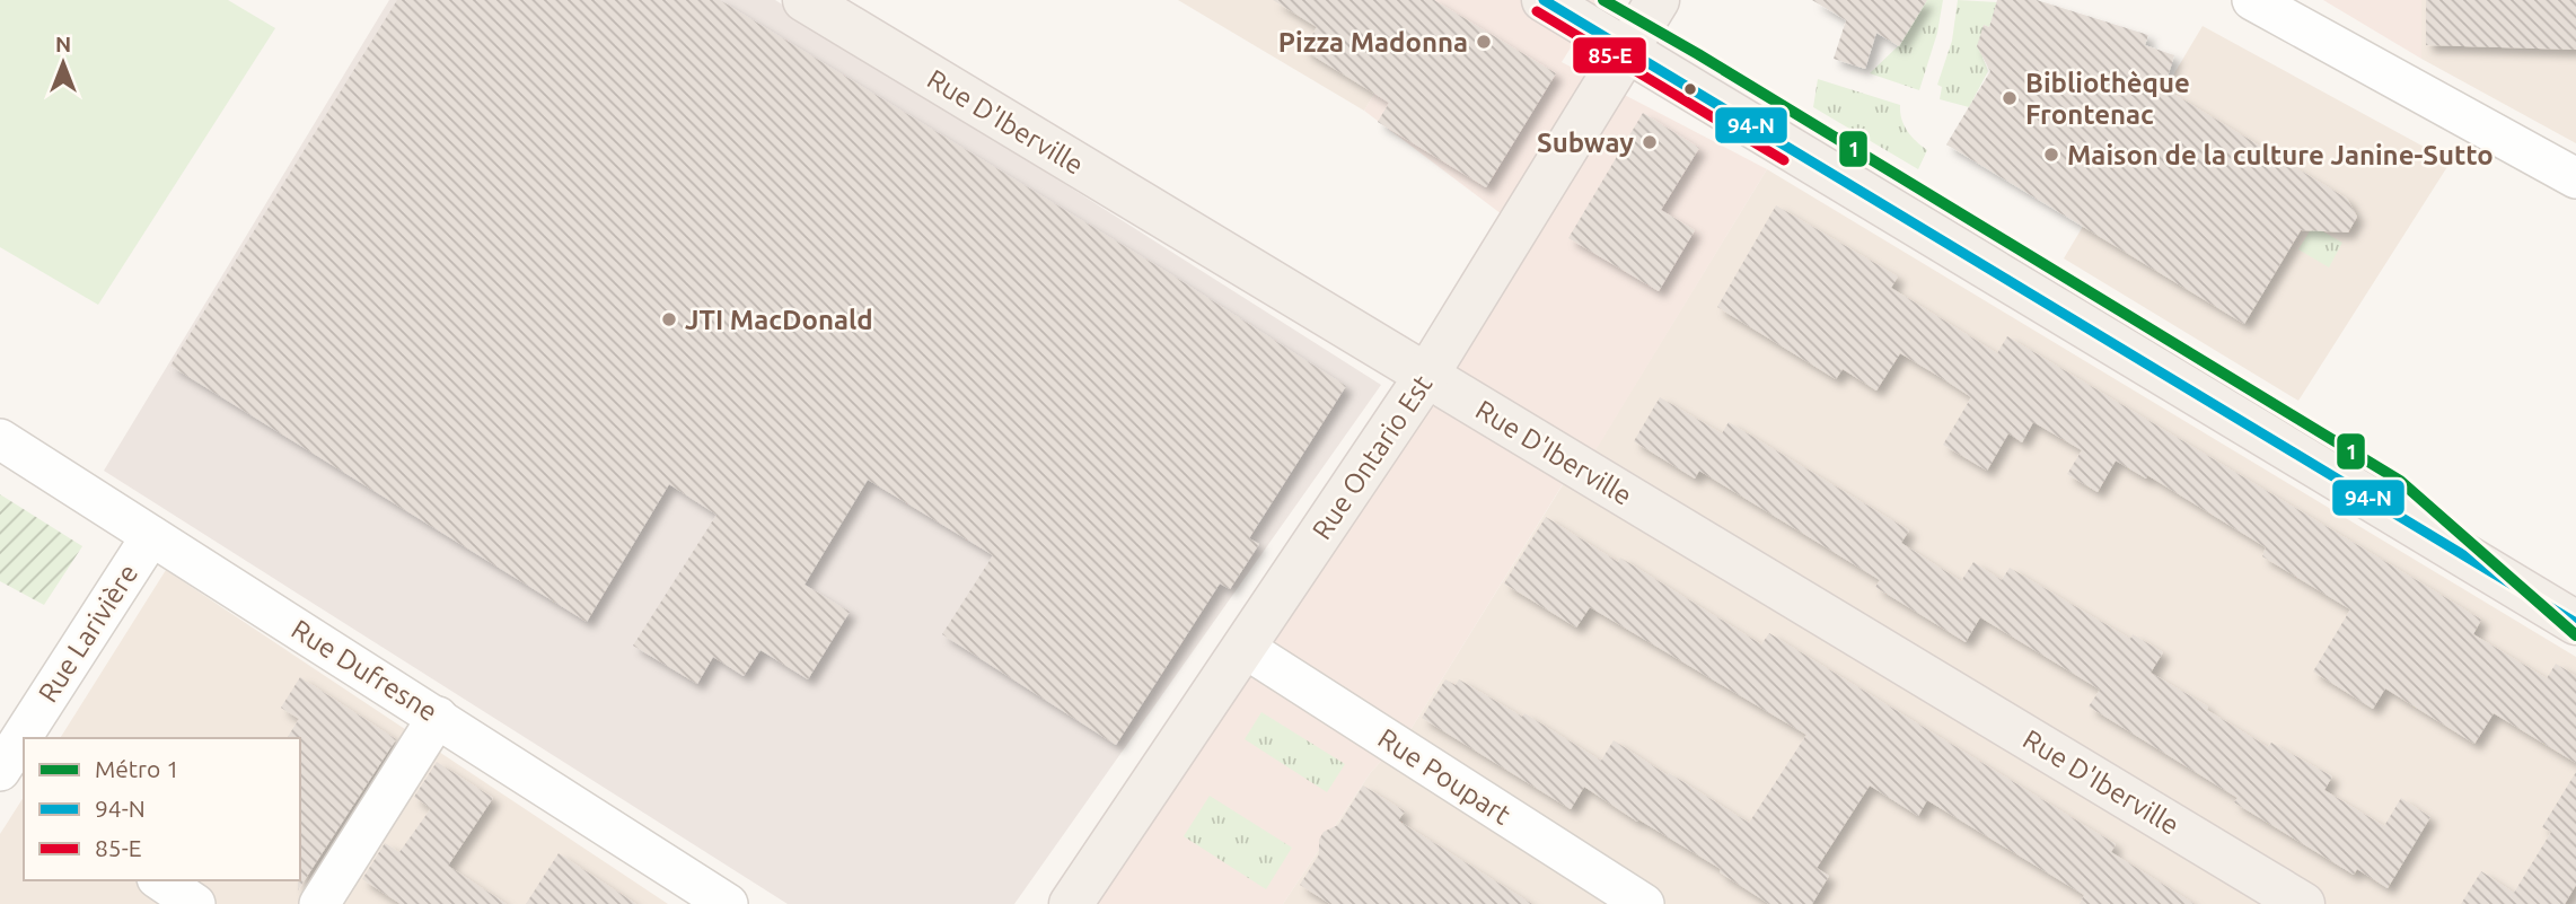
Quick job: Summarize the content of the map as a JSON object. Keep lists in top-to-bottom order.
{
  "streets": {
    "main road": ["Rue D'Iberville", "Rue Ontario Est"],
    "street": ["Rue Larivière", "Rue Dufresne", "Rue Poupart"]
  },
  "crossings": [
    ["Rue D'Iberville", "Rue Ontario Est"],
    ["Rue Ontario Est", "Rue Poupart"],
    ["Rue Larivière", "Rue Dufresne"]
  ],
  "places": [
    "Pizza Madonna",
    "Bibliothèque Frontenac",
    "Subway",
    "Maison de la culture Janine-Sutto",
    "JTI MacDonald"
  ],
  "lines": ["metro line 1", "transit line 94-N", "transit line 85-E"],
  "legend": ["Métro 1", "94-N", "85-E"],
  "north": "top"
}
